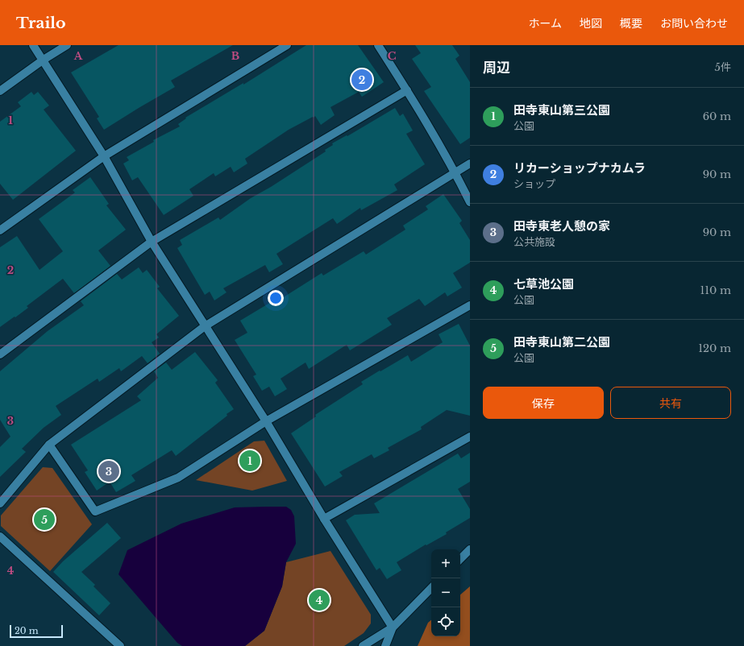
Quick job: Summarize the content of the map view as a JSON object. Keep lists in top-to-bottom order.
{
  "scale_bar": "20 m",
  "page": {
    "header": "Trailo",
    "nav": [
      "ホーム",
      "地図",
      "概要",
      "お問い合わせ"
    ],
    "heading": ["周辺", "5件"],
    "pins": [
      "2",
      "1",
      "3",
      "5",
      "4"
    ],
    "list": [
      {
        "mark": "1",
        "name": "田寺東山第三公園",
        "note": "公園",
        "value": "60 m"
      },
      {
        "mark": "2",
        "name": "リカーショップナカムラ",
        "note": "ショップ",
        "value": "90 m"
      },
      {
        "mark": "3",
        "name": "田寺東老人憩の家",
        "note": "公共施設",
        "value": "90 m"
      },
      {
        "mark": "4",
        "name": "七草池公園",
        "note": "公園",
        "value": "110 m"
      },
      {
        "mark": "5",
        "name": "田寺東山第二公園",
        "note": "公園",
        "value": "120 m"
      }
    ],
    "buttons": ["保存", "共有"],
    "map_buttons": ["+", "−"],
    "scale": "20 m"
  },
  "grid": {
    "columns": ["A", "B", "C"],
    "rows": [
      "1",
      "2",
      "3",
      "4"
    ]
  }
}
